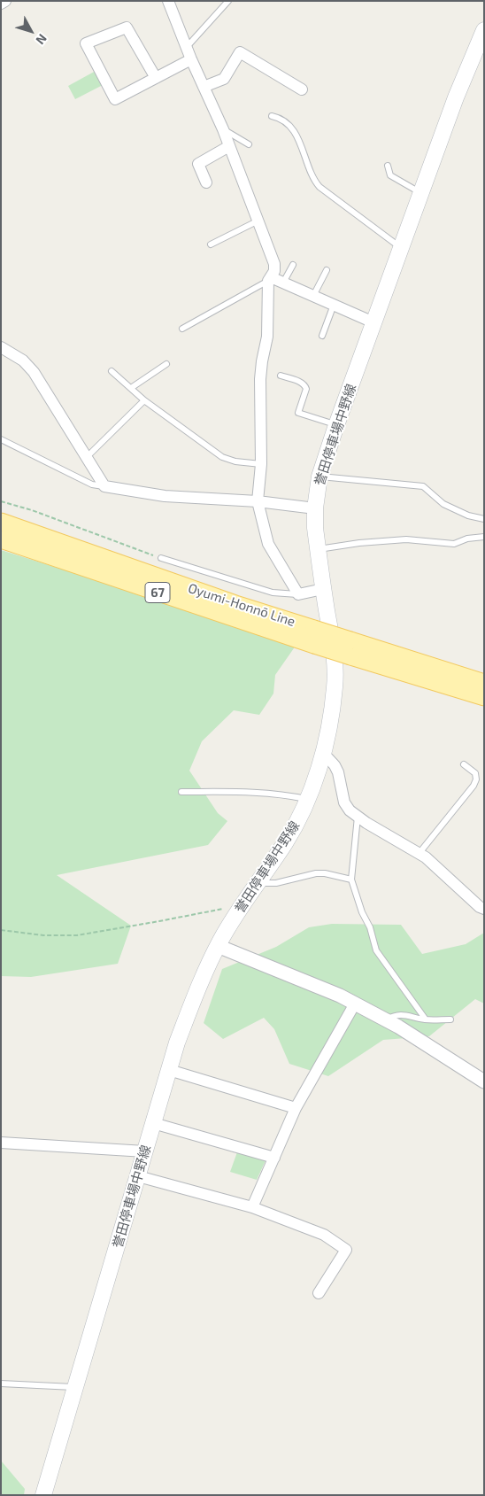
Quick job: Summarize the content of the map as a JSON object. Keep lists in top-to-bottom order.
{
  "streets": {
    "main road": ["誉田停車場中野線", "67", "Oyumi-Honnō Line"]
  },
  "north": "bottom right"
}
